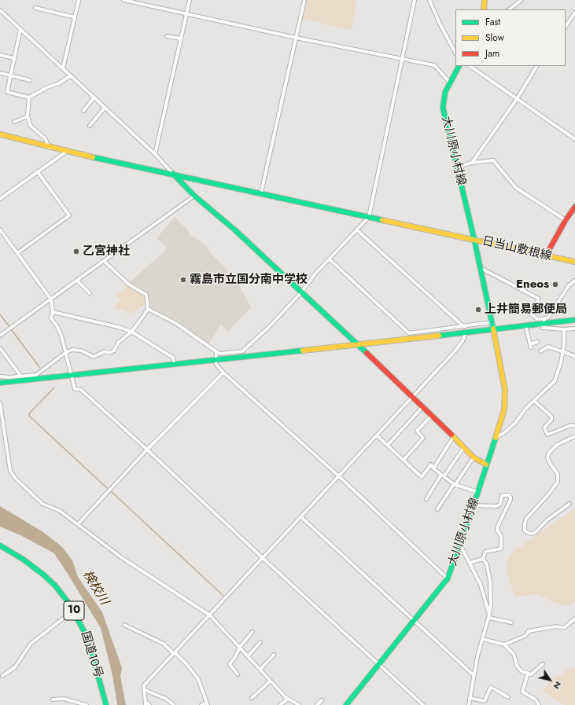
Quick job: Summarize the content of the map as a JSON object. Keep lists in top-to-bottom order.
{
  "streets": {
    "main road": [
      "大川原小村線",
      "日当山敷根線",
      "10",
      "国道10号"
    ]
  },
  "crossings": [
    ["大川原小村線", "日当山敷根線"]
  ],
  "water": ["検校川"],
  "places": [
    "乙宮神社",
    "霧島市立国分南中学校",
    "Eneos",
    "上井簡易郵便局"
  ],
  "legend": ["Fast", "Slow", "Jam"],
  "north": "bottom right"
}
